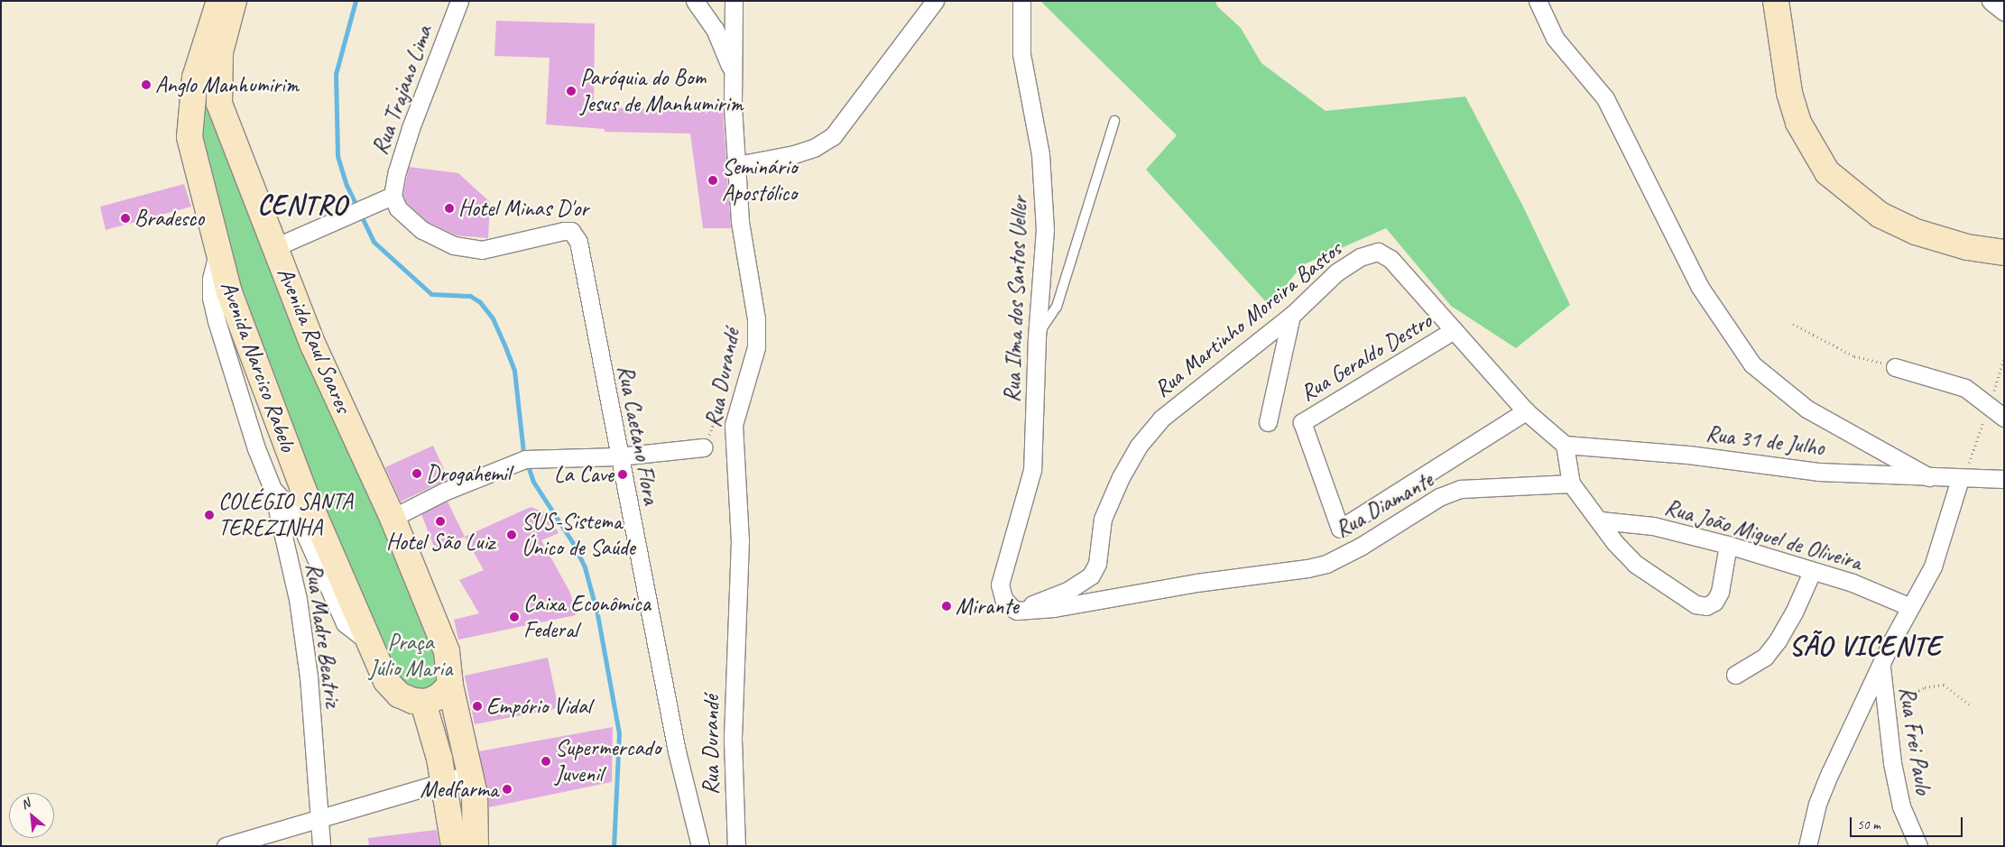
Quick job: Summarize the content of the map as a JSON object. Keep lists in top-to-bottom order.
{
  "streets": {
    "street": [
      "Rua Trajano Lima",
      "Rua Ilma dos Santos Ueller",
      "Rua Martinho Moreira Bastos",
      "Avenida Raul Soares",
      "Rua Geraldo Destro",
      "Avenida Narciso Rabelo",
      "Rua Durandé",
      "Rua Caetano Flora",
      "Rua 31 de Julho",
      "Rua Diamante",
      "Rua João Miguel de Oliveira",
      "Rua Madre Beatriz",
      "Rua Frei Paulo"
    ]
  },
  "crossings": [
    ["Rua Trajano Lima", "Rua Caetano Flora"],
    ["Rua Ilma dos Santos Ueller", "Rua Martinho Moreira Bastos"],
    ["Rua Ilma dos Santos Ueller", "Rua Diamante"],
    ["Rua Martinho Moreira Bastos", "Rua Geraldo Destro"],
    ["Rua Martinho Moreira Bastos", "Rua 31 de Julho"],
    ["Rua Martinho Moreira Bastos", "Rua Diamante"],
    ["Avenida Narciso Rabelo", "Rua Madre Beatriz"]
  ],
  "districts": ["CENTRO", "SÃO VICENTE"],
  "parks": ["Praça Júlio Maria"],
  "places": [
    "Anglo Manhumirim",
    "Paróquia do Bom Jesus de Manhumirim",
    "Seminário Apostólico",
    "Hotel Minas D'or",
    "Bradesco",
    "Drogahemil",
    "La Cave",
    "COLÉGIO SANTA TEREZINHA",
    "Hotel São Luiz",
    "SUS-Sistema Único de Saúde",
    "Mirante",
    "Caixa Econômica Federal",
    "Empório Vidal",
    "Supermercado Juvenil",
    "Medfarma"
  ],
  "scale_bar": "50 m",
  "north": "top left"
}
